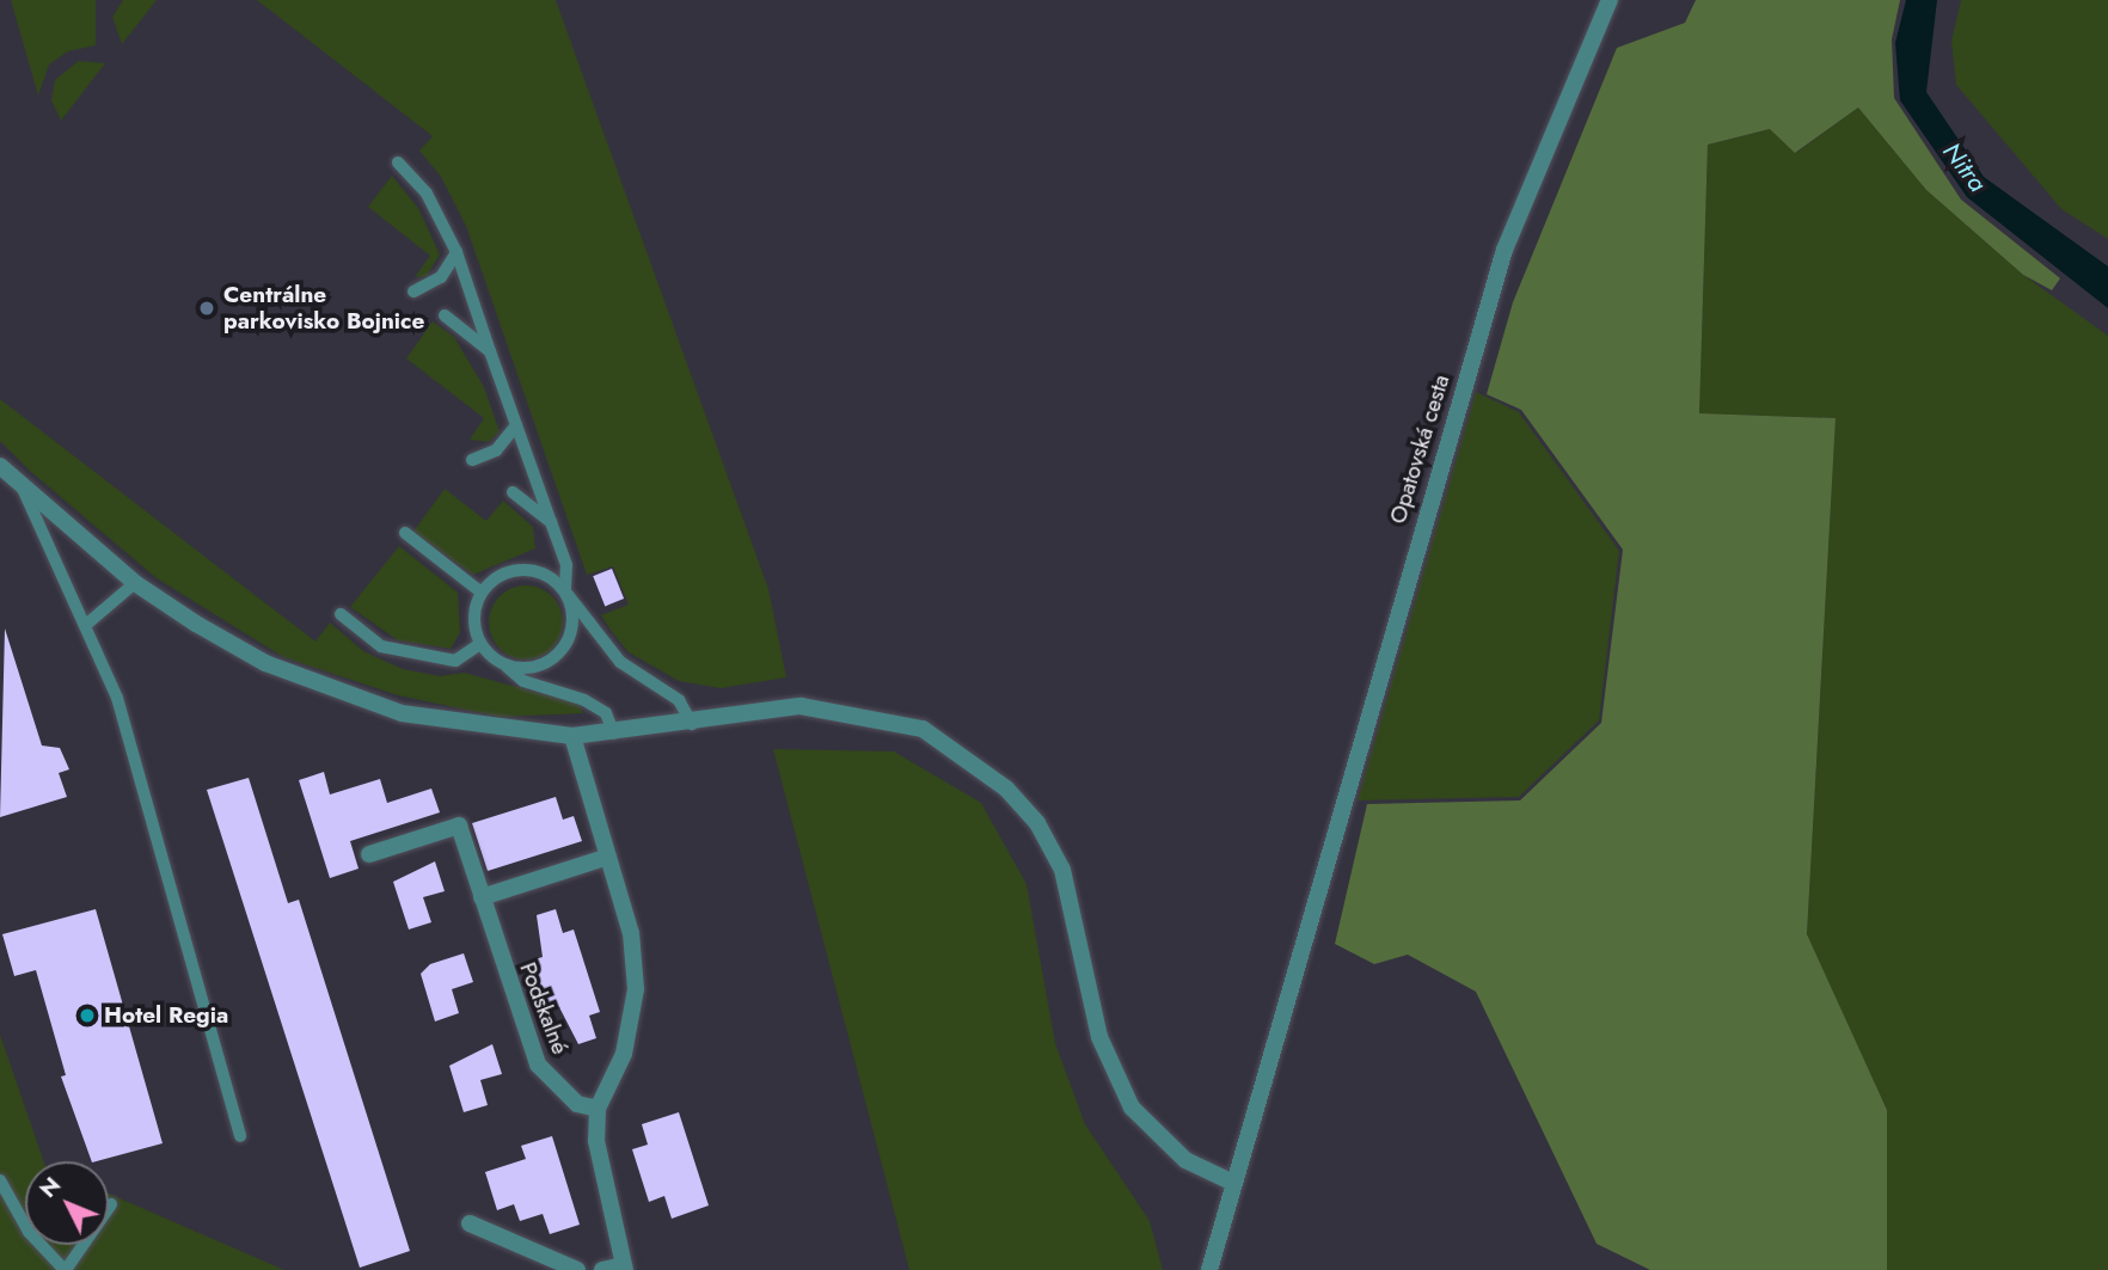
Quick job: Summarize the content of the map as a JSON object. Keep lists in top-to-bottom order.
{
  "streets": {
    "street": ["Opatovská cesta", "Podskalné"]
  },
  "water": ["Nitra"],
  "places": ["Centrálne parkovisko Bojnice", "Hotel Regia"],
  "north": "top left"
}
